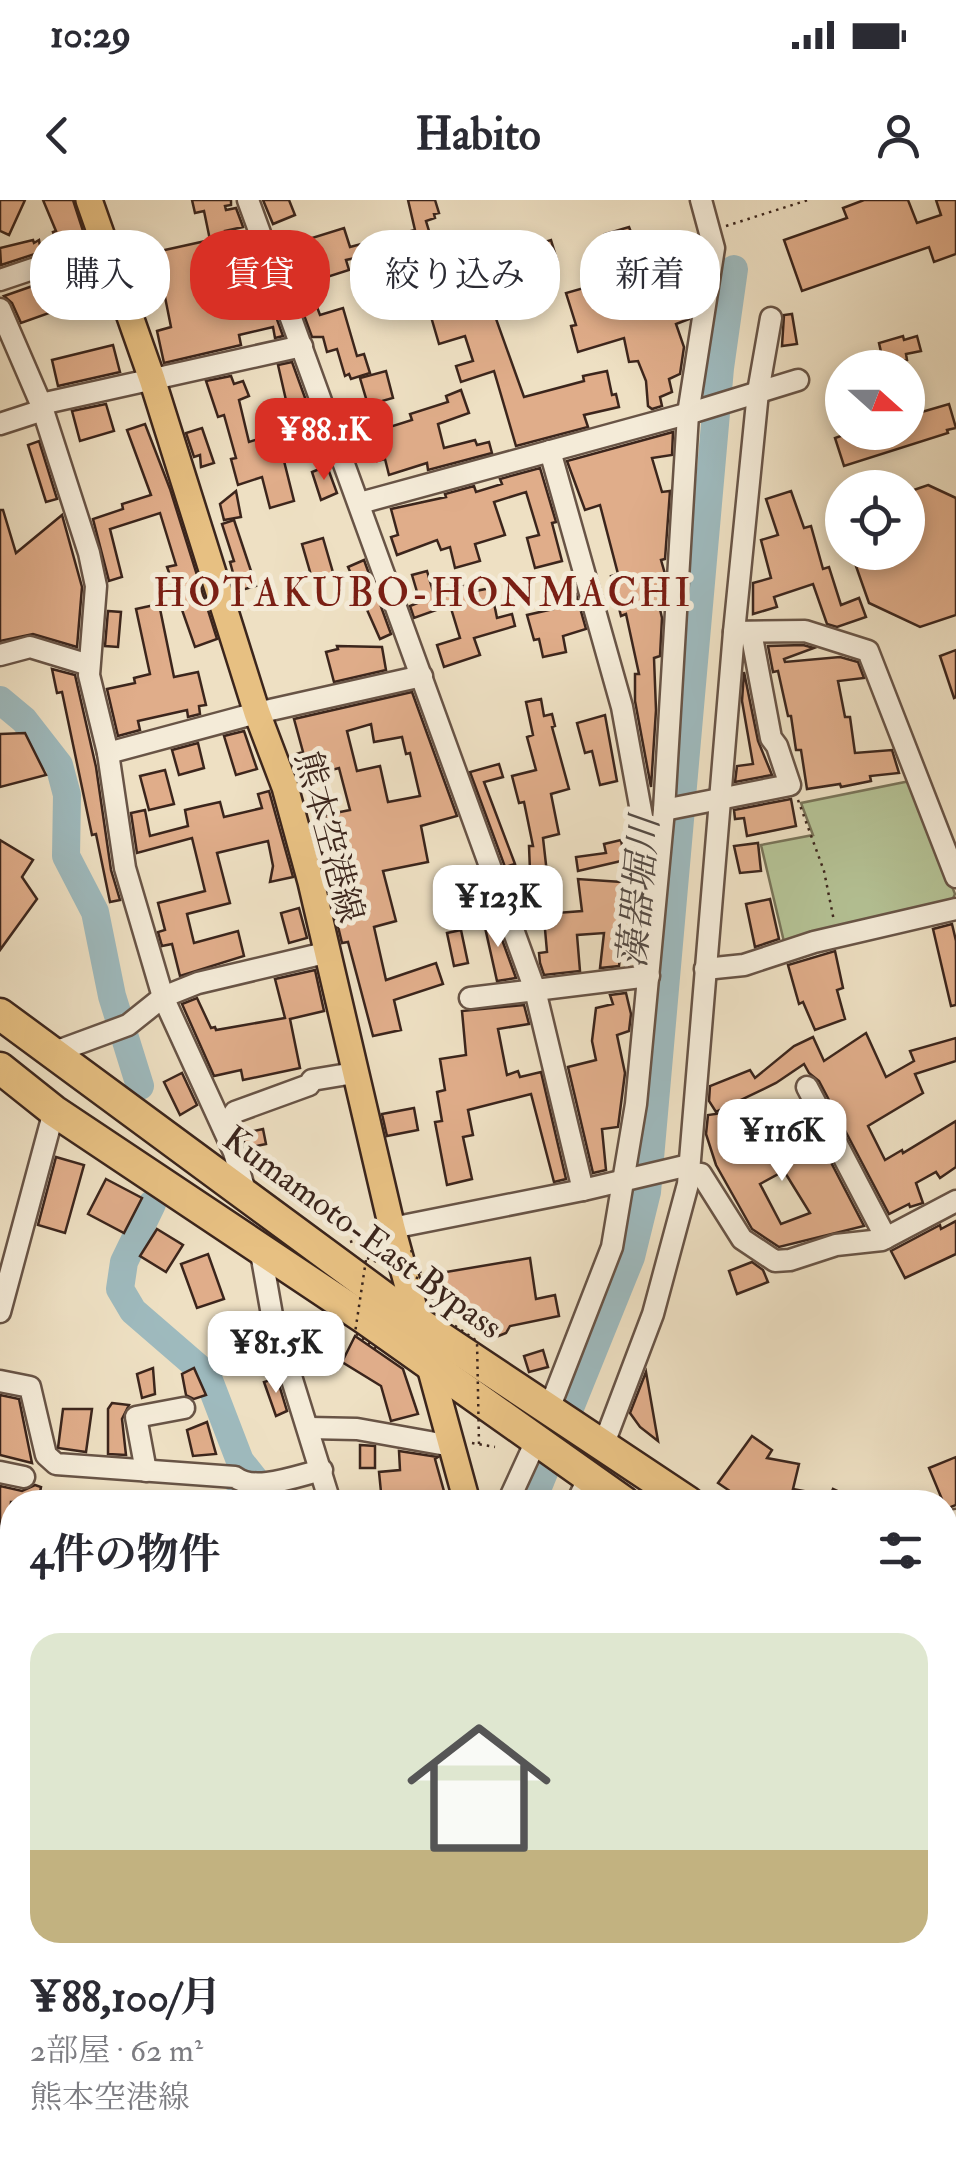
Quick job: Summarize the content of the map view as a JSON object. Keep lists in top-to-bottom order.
{
  "streets": {
    "highway": ["Kumamoto-East Bypass"],
    "main road": ["熊本空港線"]
  },
  "crossings": [
    ["熊本空港線", "Kumamoto-East Bypass"]
  ],
  "districts": ["HOTAKUBO-HONMACHI"],
  "water": ["藻器堀川"],
  "north": "right",
  "page": {
    "status": "10:29",
    "header": "Habito",
    "chip": [
      "購入",
      "賃貸",
      "絞り込み",
      "新着"
    ],
    "price": [
      "¥88.1K",
      "¥123K",
      "¥116K",
      "¥81.5K"
    ],
    "heading": "4件の物件",
    "list": [
      {
        "name": "¥88,100/月",
        "note": "2部屋 · 62 m² · 熊本空港線"
      }
    ]
  }
}
